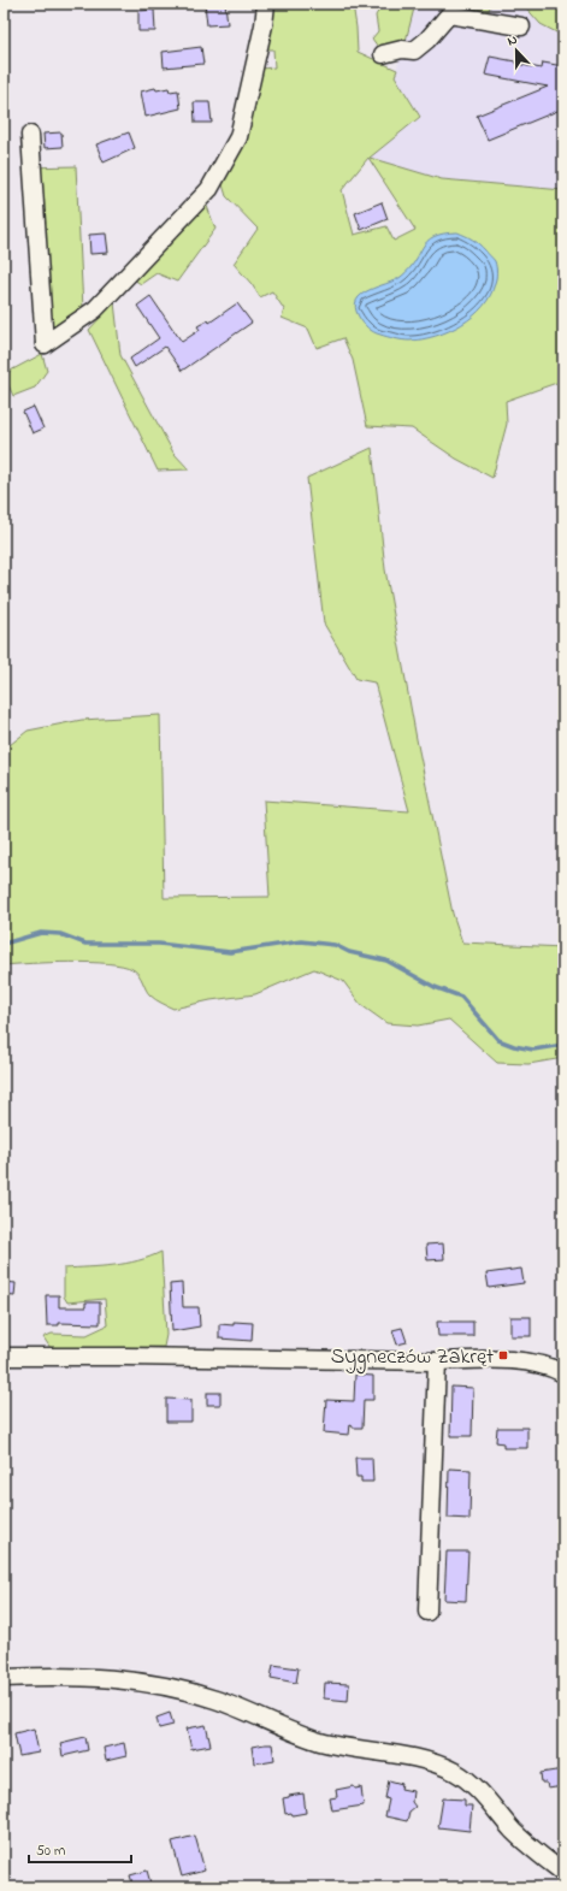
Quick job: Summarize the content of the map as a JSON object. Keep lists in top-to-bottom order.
{
  "places": {
    "transit": ["Sygneczów Zakręt"]
  },
  "scale_bar": "50 m",
  "north": "top"
}
